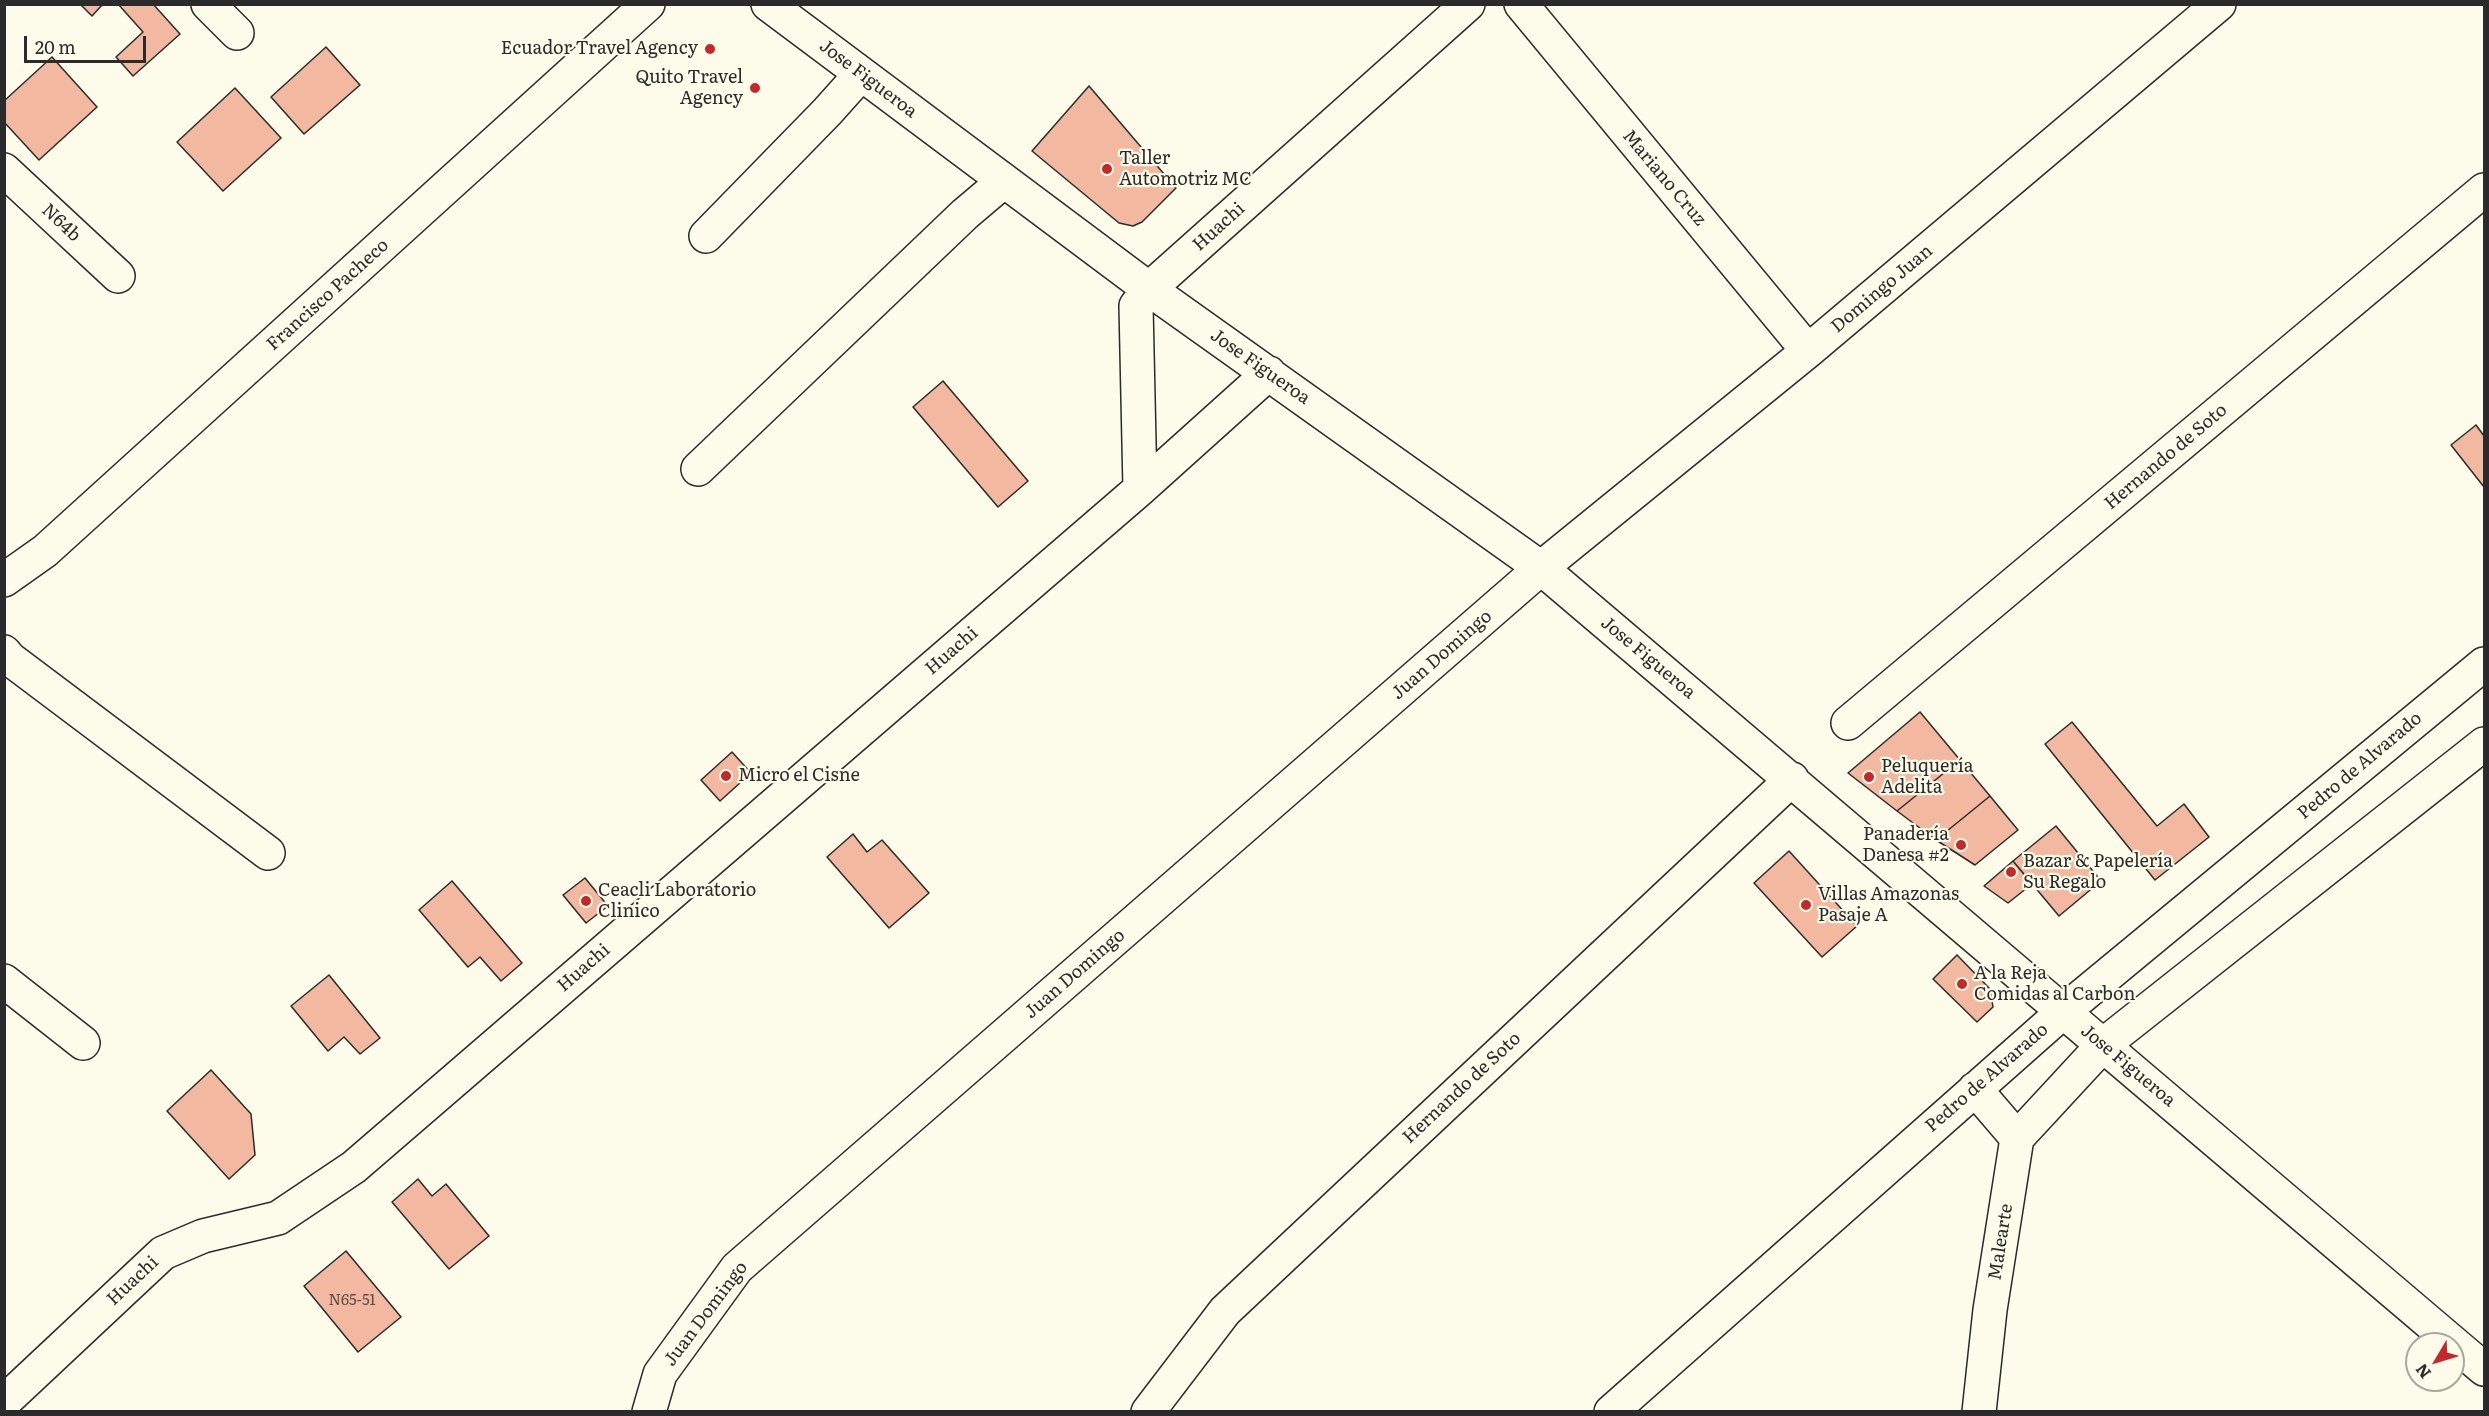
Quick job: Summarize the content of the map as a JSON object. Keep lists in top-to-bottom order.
{
  "streets": {
    "street": [
      "Jose Figueroa",
      "Mariano Cruz",
      "N64b",
      "Huachi",
      "Domingo Juan",
      "Francisco Pacheco",
      "Hernando de Soto",
      "Juan Domingo",
      "Pedro de Alvarado",
      "Malearte"
    ]
  },
  "crossings": [
    ["Jose Figueroa", "Huachi"],
    ["Jose Figueroa", "Domingo Juan"],
    ["Jose Figueroa", "Hernando de Soto"],
    ["Jose Figueroa", "Juan Domingo"],
    ["Jose Figueroa", "Pedro de Alvarado"],
    ["Mariano Cruz", "Domingo Juan"],
    ["Domingo Juan", "Juan Domingo"]
  ],
  "places": [
    "Ecuador Travel Agency",
    "Quito Travel Agency",
    "Taller Automotriz MC",
    "Micro el Cisne",
    "Peluquería Adelita",
    "Panadería Danesa #2",
    "Bazar & Papelería Su Regalo",
    "Ceacli Laboratorio Clinico",
    "Villas Amazonas Pasaje A",
    "A la Reja Comidas al Carbon"
  ],
  "house_numbers": ["N65-51"],
  "scale_bar": "20 m",
  "north": "bottom left"
}
